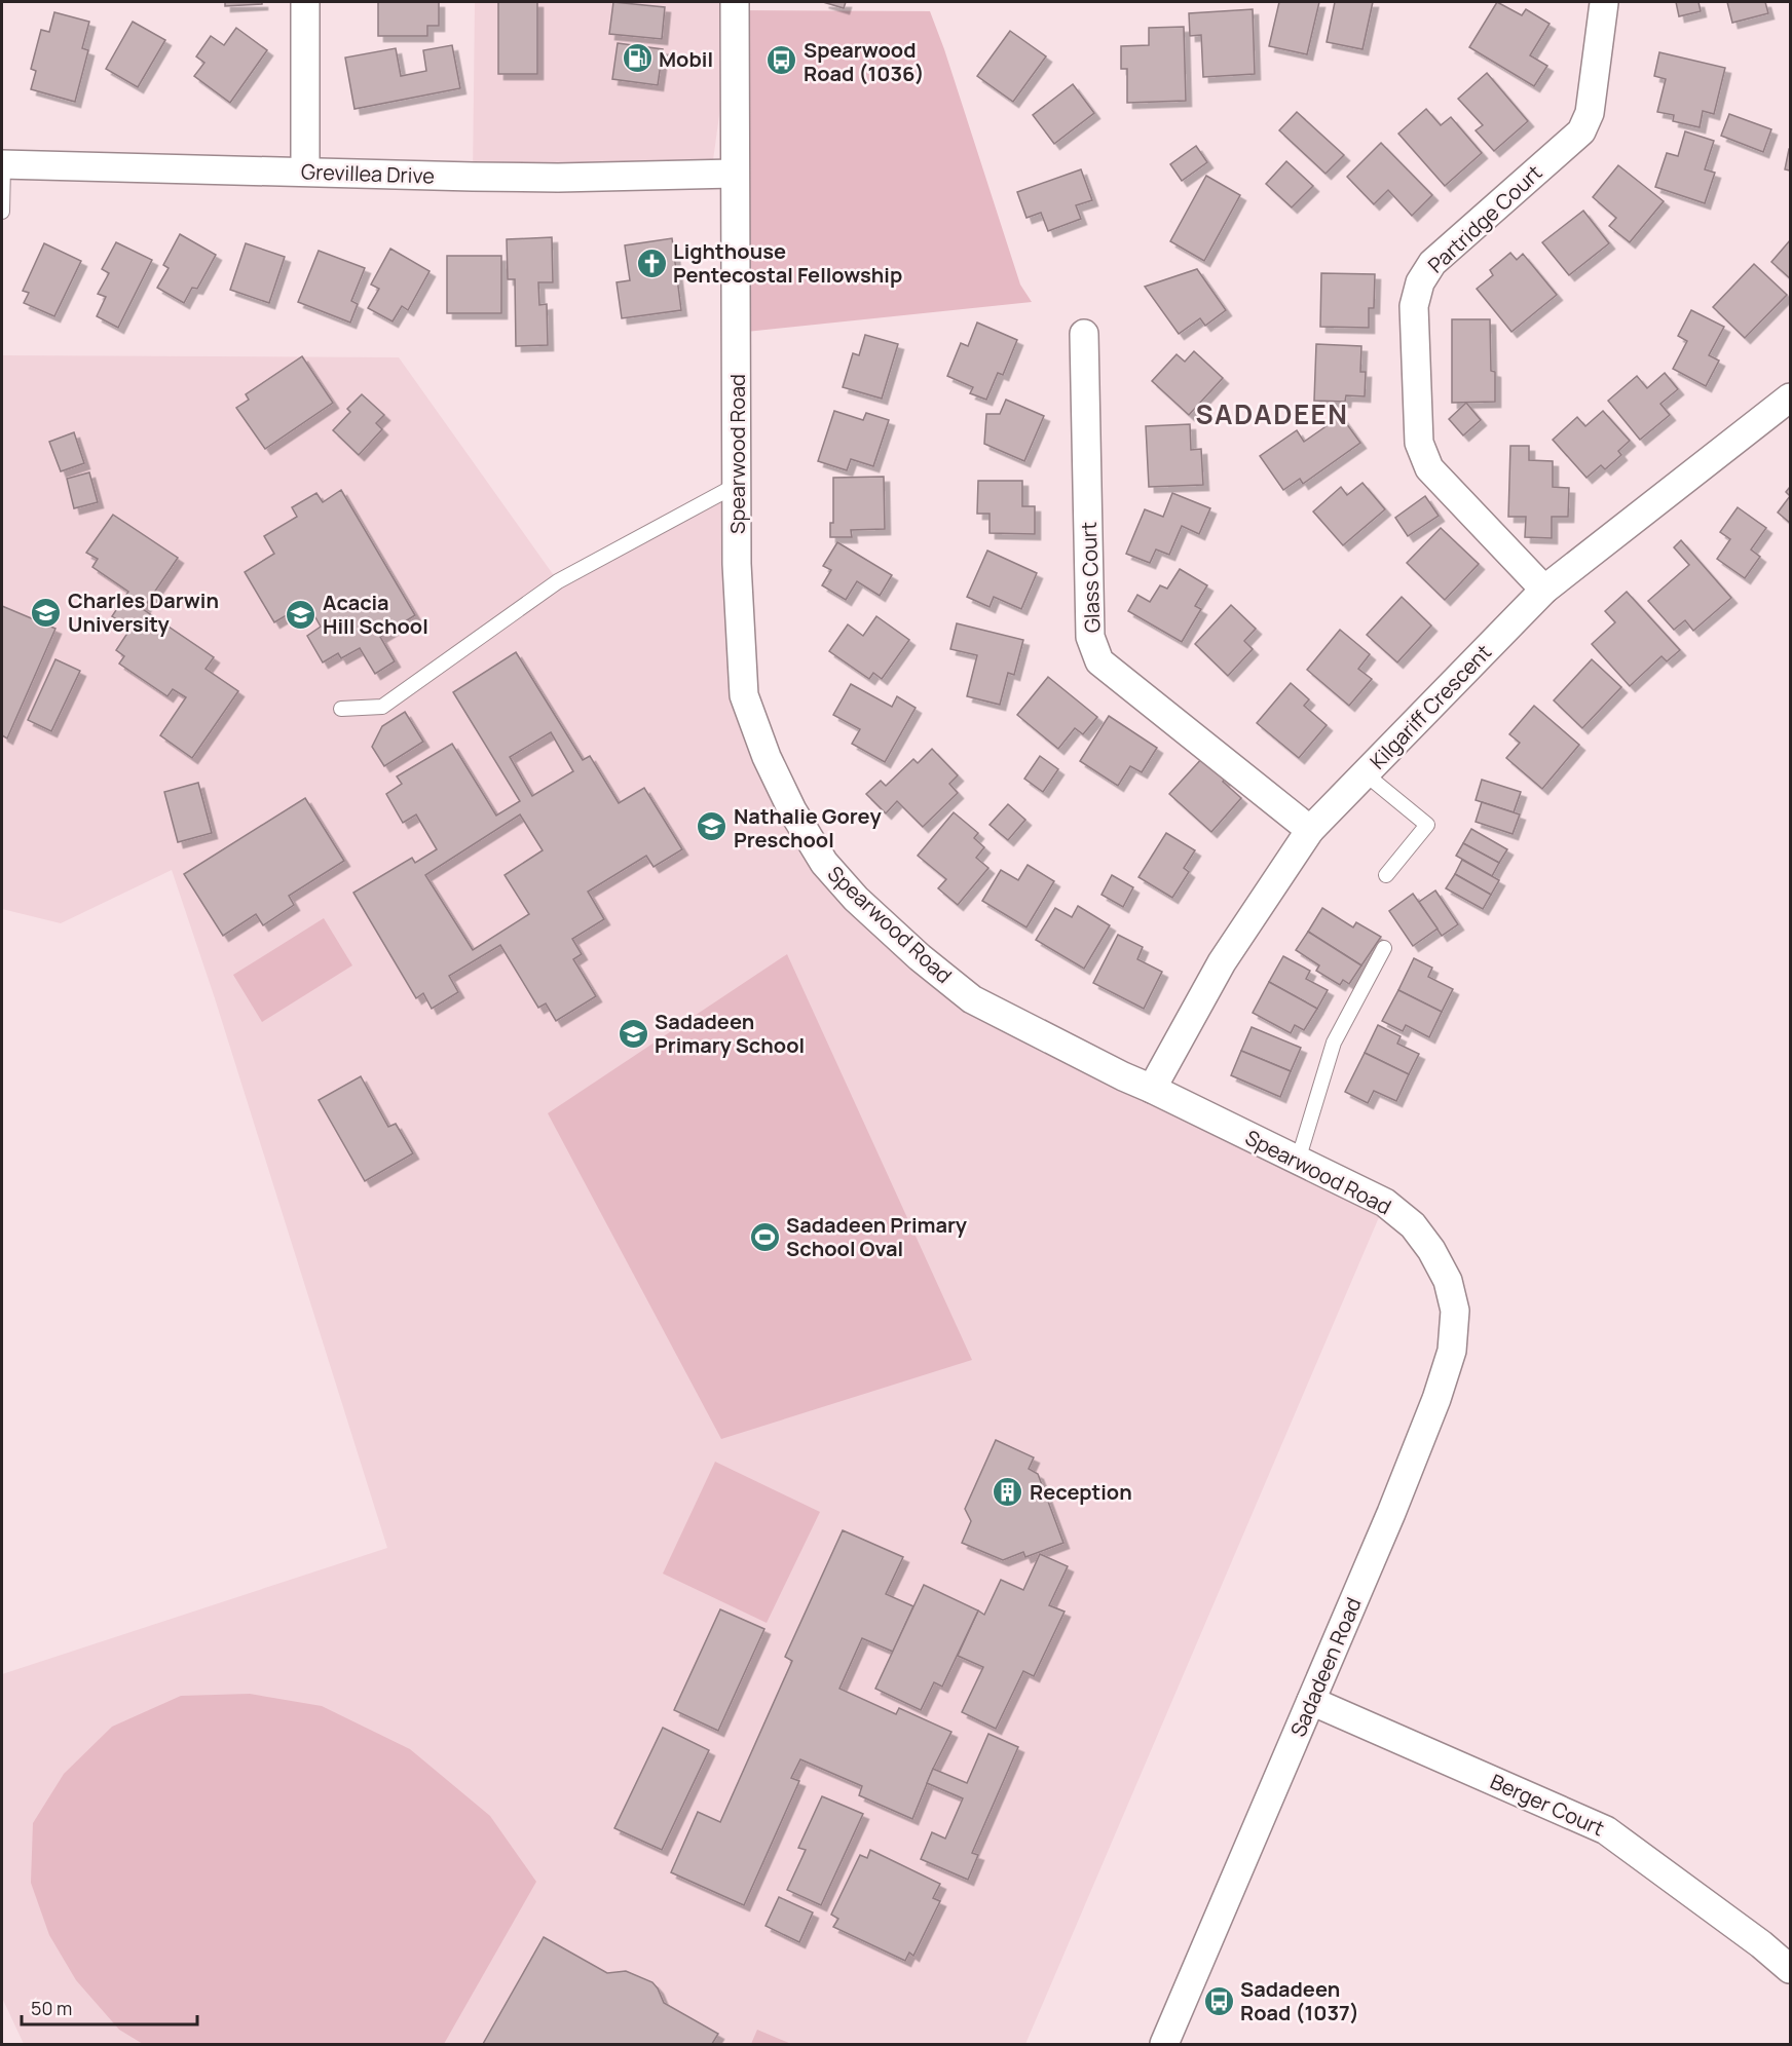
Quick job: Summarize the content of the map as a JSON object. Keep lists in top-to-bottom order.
{
  "streets": {
    "street": [
      "Grevillea Drive",
      "Partridge Court",
      "Spearwood Road",
      "Glass Court",
      "Kilgariff Crescent",
      "Sadadeen Road",
      "Berger Court"
    ]
  },
  "crossings": [
    ["Grevillea Drive", "Spearwood Road"],
    ["Partridge Court", "Kilgariff Crescent"],
    ["Spearwood Road", "Kilgariff Crescent"],
    ["Spearwood Road", "Sadadeen Road"],
    ["Glass Court", "Kilgariff Crescent"],
    ["Sadadeen Road", "Berger Court"]
  ],
  "districts": ["SADADEEN"],
  "places": {
    "fuel station": ["Mobil"],
    "bus stop": ["Spearwood Road (1036)", "Sadadeen Road (1037)"],
    "church": ["Lighthouse Pentecostal Fellowship"],
    "school or university": [
      "Charles Darwin University",
      "Acacia Hill School",
      "Nathalie Gorey Preschool",
      "Sadadeen Primary School"
    ],
    "sports": ["Sadadeen Primary School Oval"],
    "building": ["Reception"]
  },
  "scale_bar": "50 m"
}
